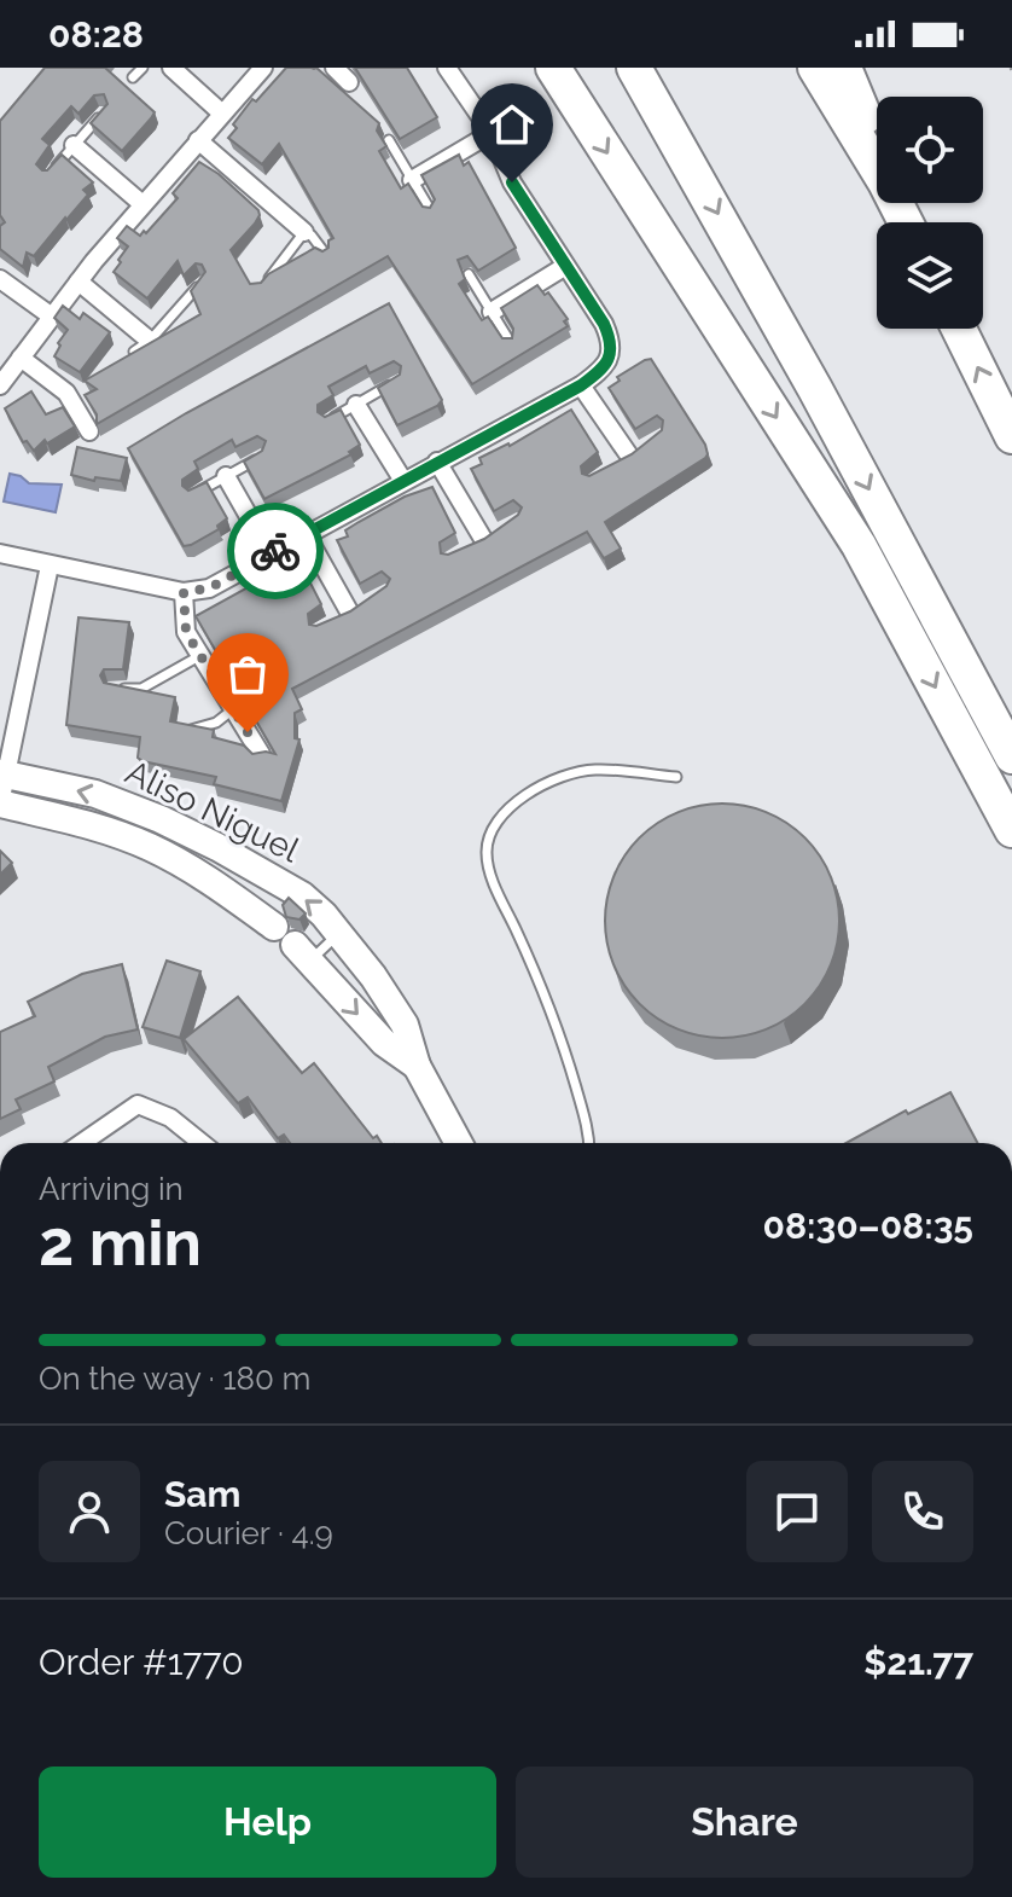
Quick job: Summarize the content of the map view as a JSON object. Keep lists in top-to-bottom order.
{
  "streets": {
    "street": ["Aliso Niguel"]
  },
  "page": {
    "status": "08:28",
    "heading": ["2 min", "Arriving in", "08:30–08:35"],
    "panel": [
      "Sam",
      "Courier · 4.9",
      "Order #1770",
      "$21.77"
    ],
    "bar": "On the way · 180 m",
    "buttons": ["Help", "Share"]
  }
}
